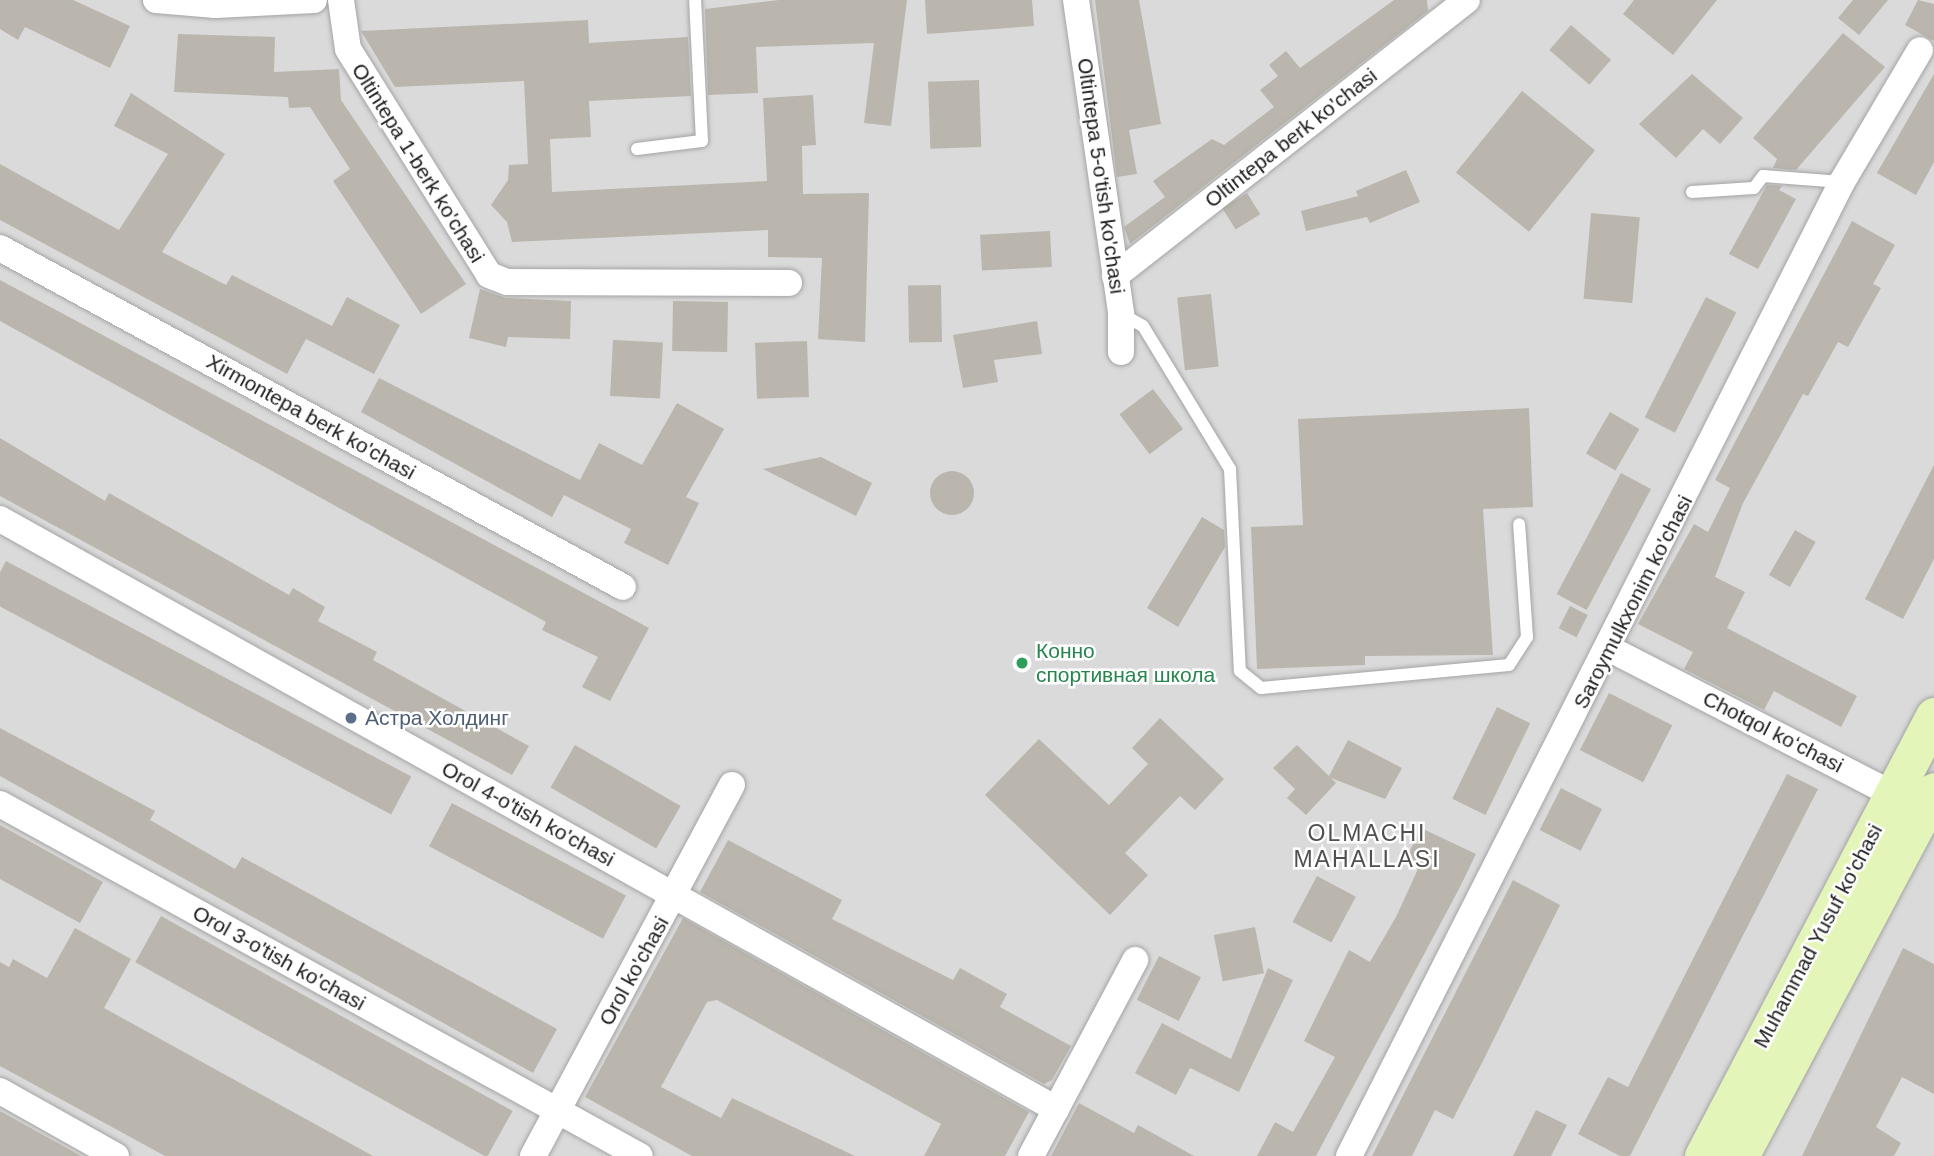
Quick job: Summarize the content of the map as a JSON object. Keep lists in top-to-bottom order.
{
  "streets": {
    "street": [
      "Oltintepa berk ko'chasi",
      "Oltintepa 1-berk ko'chasi",
      "Oltintepa 5-o'tish ko'chasi",
      "Xirmontepa berk ko'chasi",
      "Saroymulkxonim ko'chasi",
      "Chotqol koʻchasi",
      "Orol 4-o'tish ko'chasi",
      "Muhammad Yusuf ko'chasi",
      "Orol 3-o'tish ko'chasi",
      "Orol ko'chasi"
    ]
  },
  "crossings": [
    ["Oltintepa berk ko'chasi", "Oltintepa 5-o'tish ko'chasi"],
    ["Saroymulkxonim ko'chasi", "Chotqol koʻchasi"],
    ["Chotqol koʻchasi", "Muhammad Yusuf ko'chasi"],
    ["Orol 4-o'tish ko'chasi", "Orol ko'chasi"],
    ["Orol 3-o'tish ko'chasi", "Orol ko'chasi"]
  ],
  "districts": ["OLMACHI MAHALLASI"],
  "places": ["Конно спортивная школа", "Астра Холдинг"]
}
